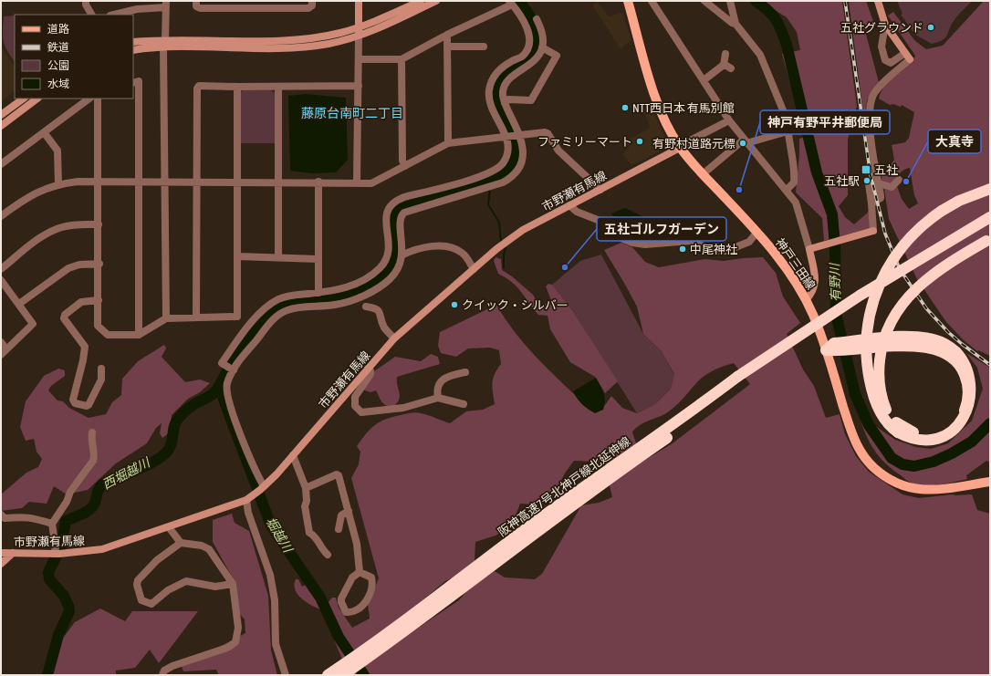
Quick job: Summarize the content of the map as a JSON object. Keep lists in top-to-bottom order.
{
  "streets": {
    "highway": ["阪神高速7号北神戸線北延伸線"],
    "main road": ["市野瀬有馬線", "神戸三田線"]
  },
  "crossings": [
    ["市野瀬有馬線", "神戸三田線"]
  ],
  "districts": ["藤原台南町二丁目"],
  "water": ["有野川", "西堀越川", "堀越川"],
  "places": {
    "other": [
      "五社グラウンド",
      "NTT西日本 有馬別館",
      "ファミリーマート",
      "有野村道路元標",
      "五社駅",
      "大真寺",
      "神戸有野平井郵便局",
      "中尾神社",
      "五社ゴルフガーデン",
      "クイック・シルバー"
    ],
    "transit": ["五社"]
  },
  "legend": [
    "道路",
    "鉄道",
    "公園",
    "水域"
  ]
}
